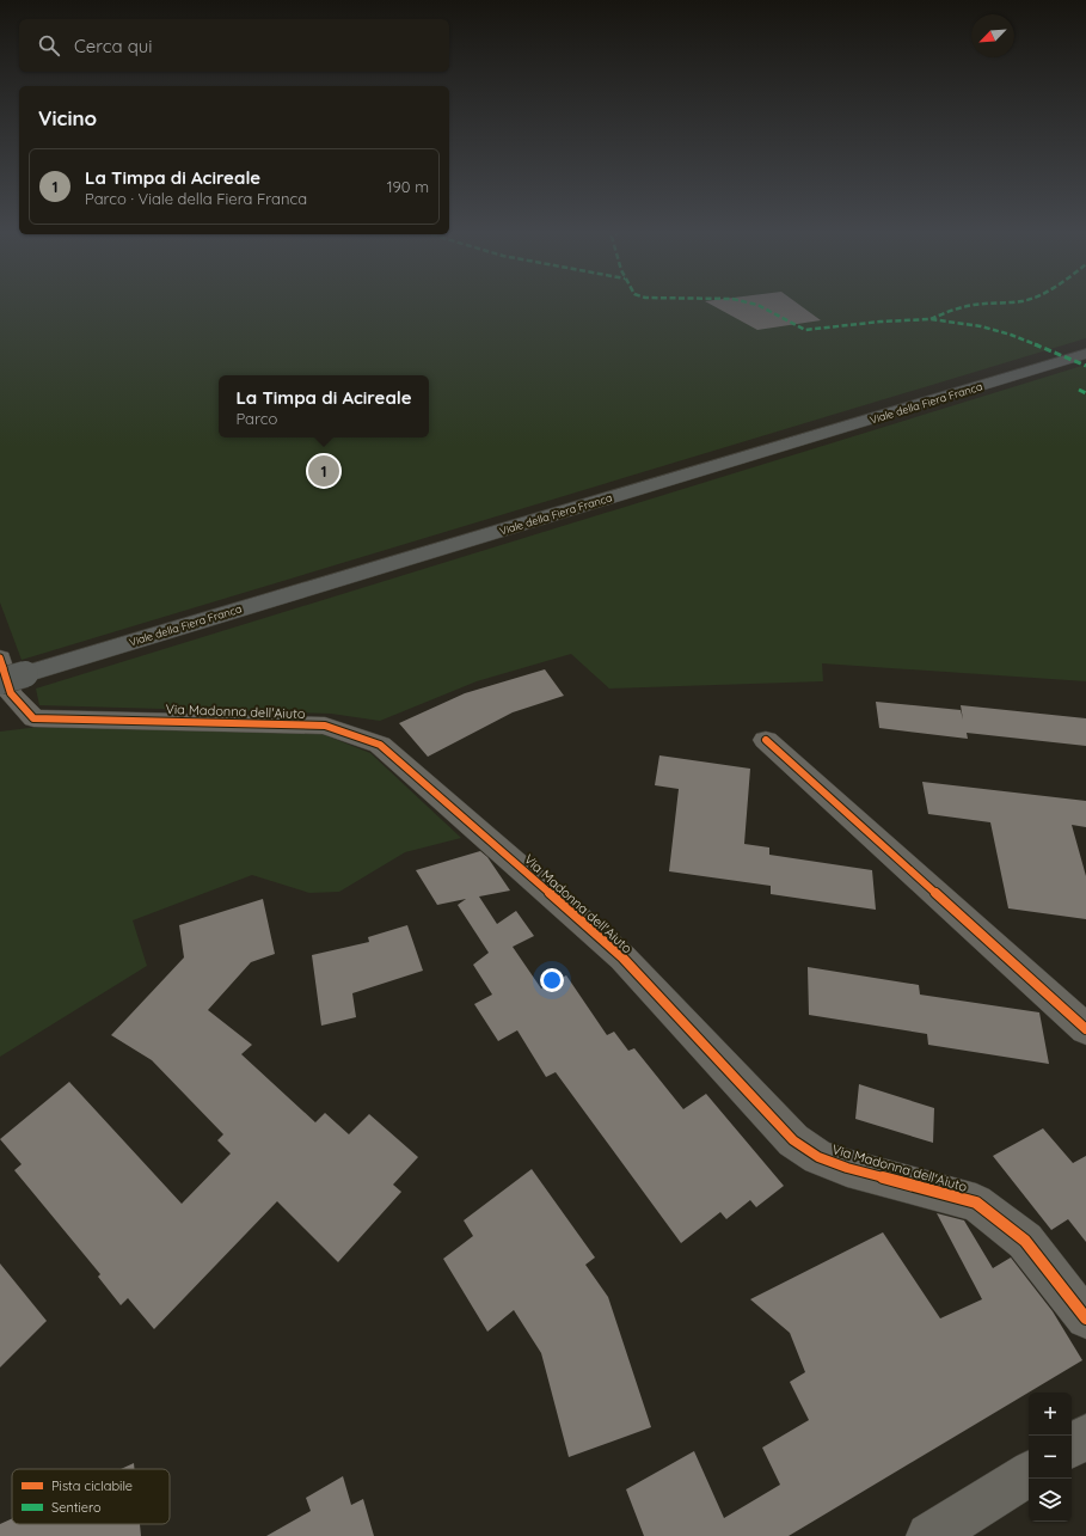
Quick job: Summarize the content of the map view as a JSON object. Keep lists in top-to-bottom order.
{
  "streets": {
    "main road": ["Viale della Fiera Franca"],
    "street": ["Via Madonna dell'Aiuto"]
  },
  "legend": ["Pista ciclabile", "Sentiero"],
  "north": "bottom left",
  "page": {
    "search": "Cerca qui",
    "heading": "Vicino",
    "list": [
      {
        "mark": "1",
        "name": "La Timpa di Acireale",
        "note": "Parco · Viale della Fiera Franca",
        "value": "190 m"
      }
    ],
    "popup": ["La Timpa di Acireale", "Parco"],
    "pins": "1",
    "map_buttons": ["+", "−"]
  }
}
